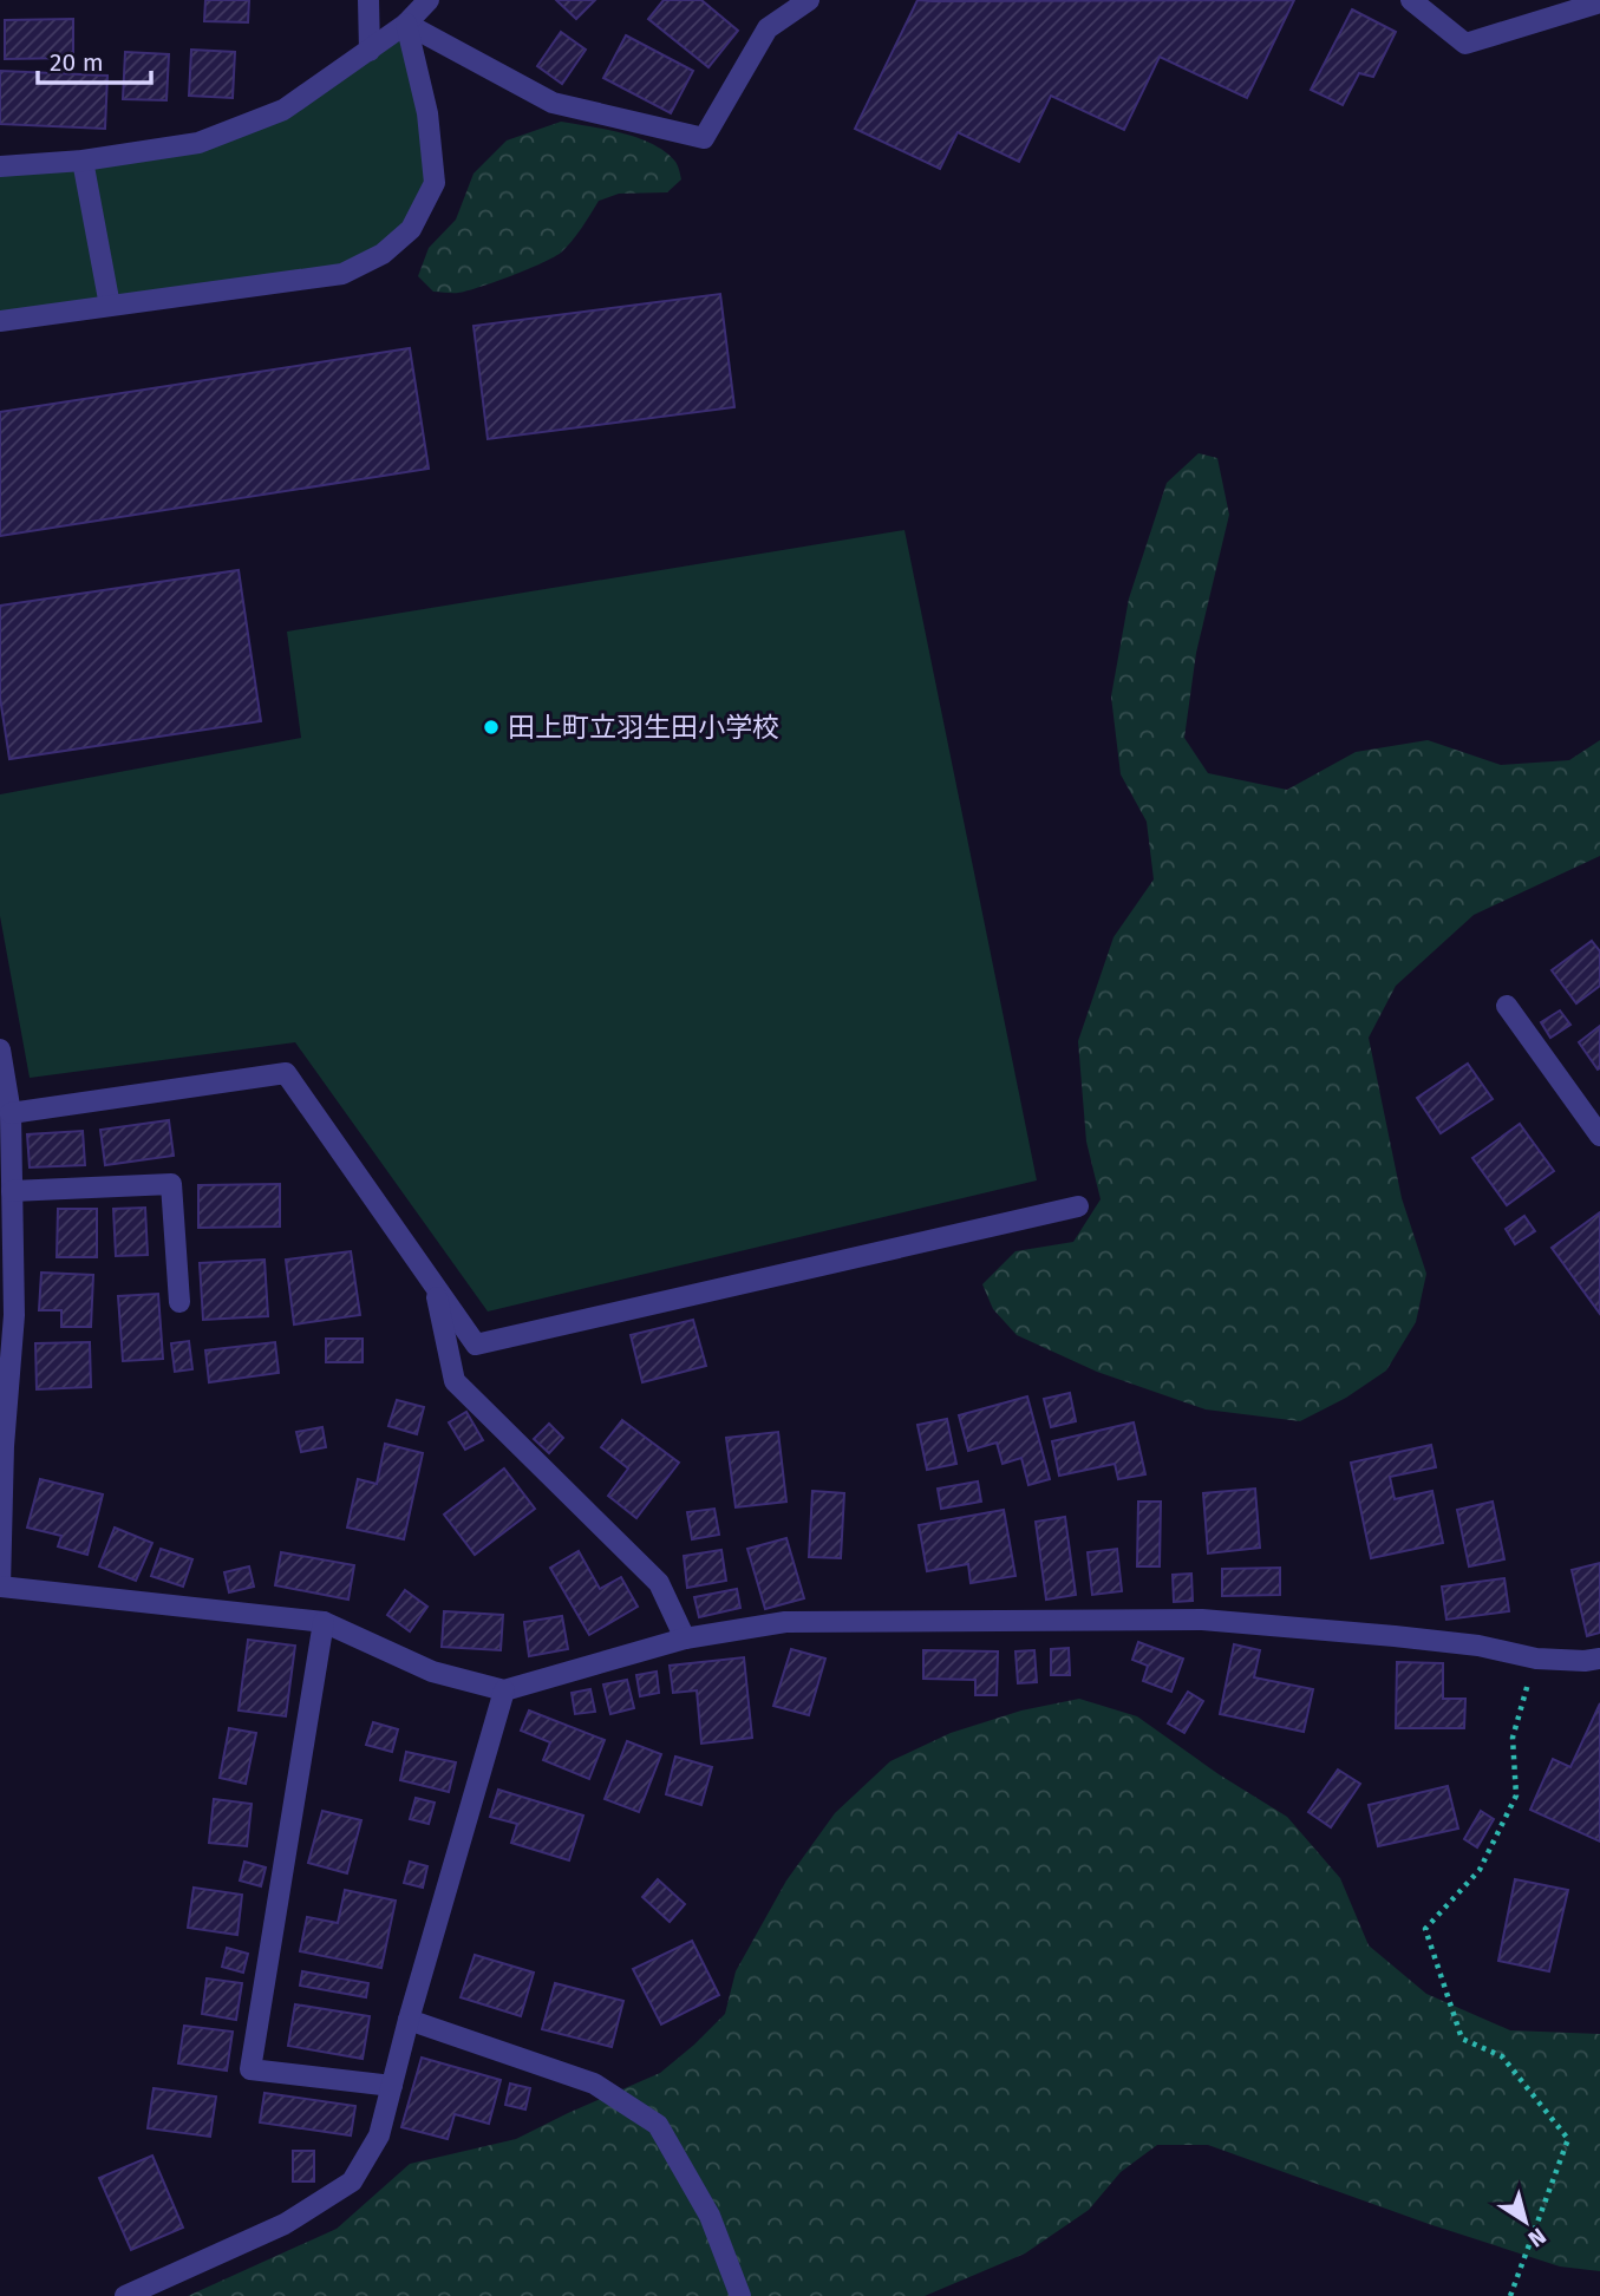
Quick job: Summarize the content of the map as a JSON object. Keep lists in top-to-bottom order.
{
  "places": ["田上町立羽生田小学校"],
  "scale_bar": "20 m",
  "north": "bottom right"
}
